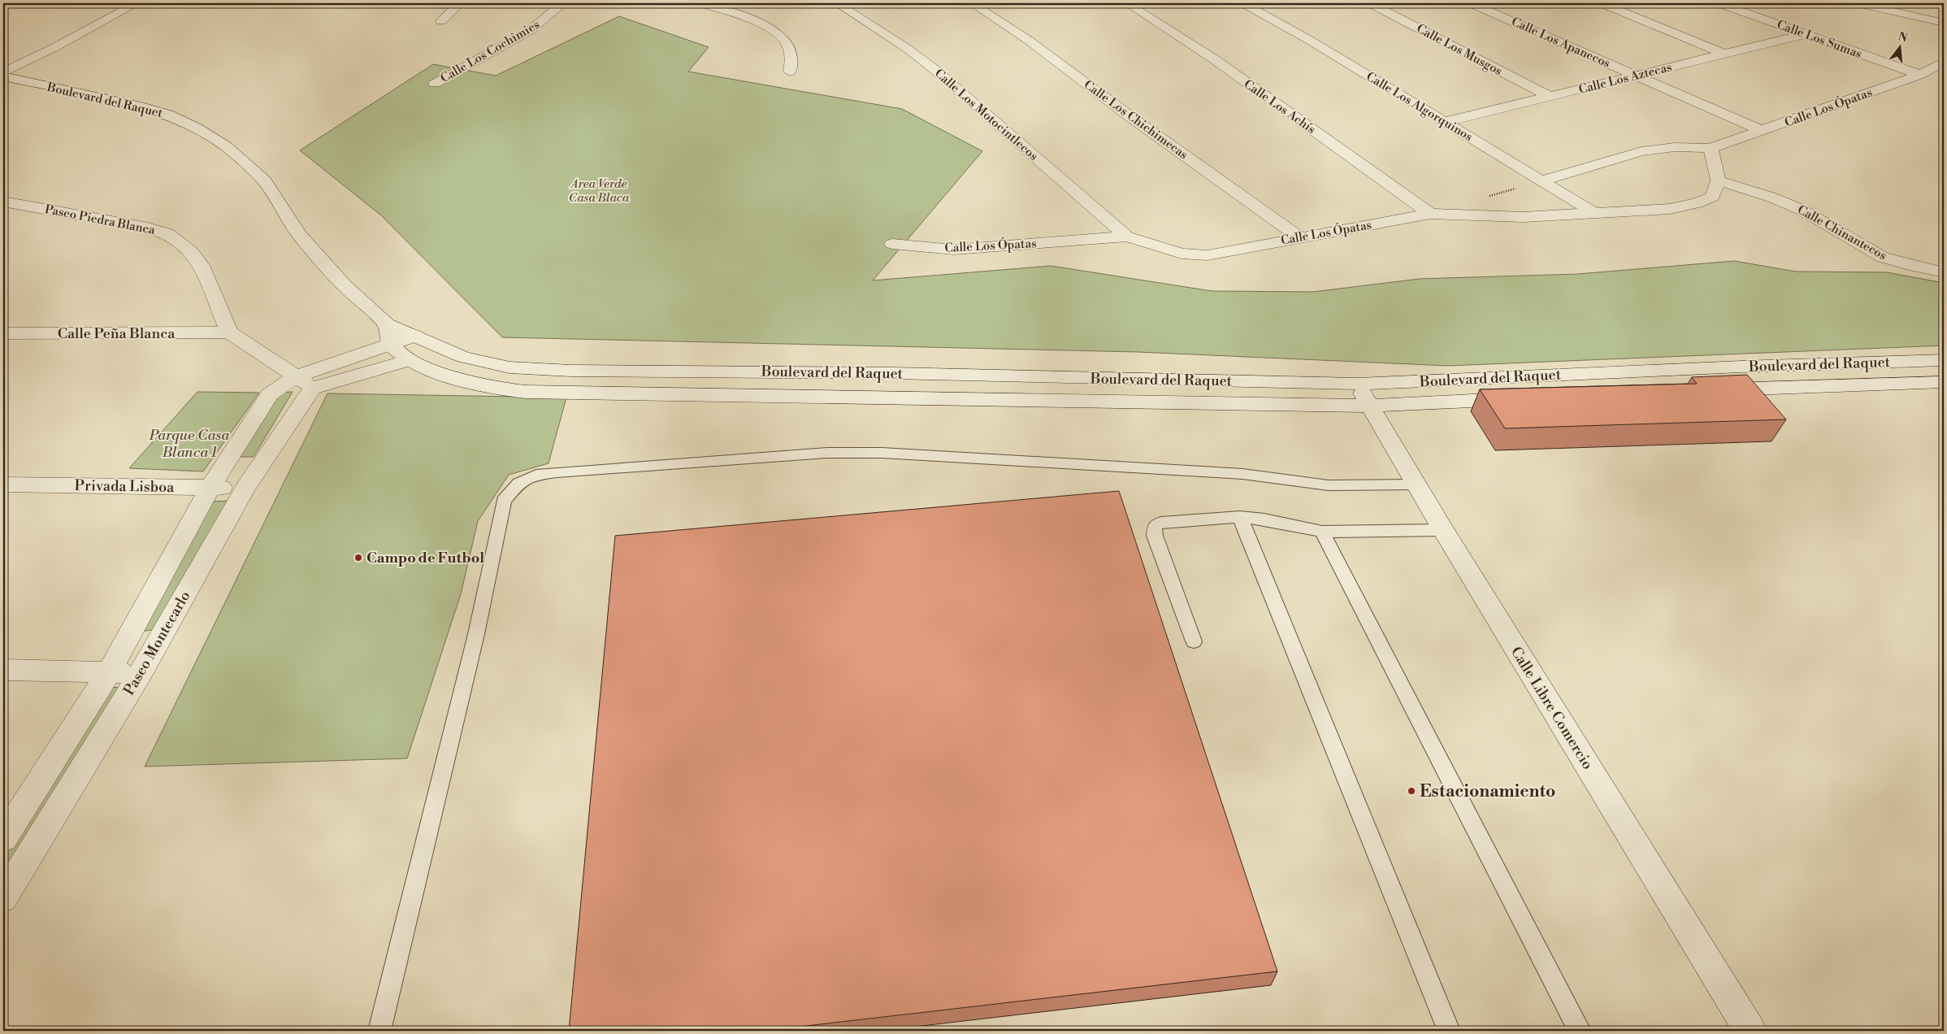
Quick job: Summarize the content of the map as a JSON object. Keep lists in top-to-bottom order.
{
  "streets": {
    "street": [
      "Calle Los Sumas",
      "Calle Los Apanecos",
      "Calle Los Musgos",
      "Calle Los Cochimies",
      "Calle Los Aztecas",
      "Boulevard del Raquet",
      "Calle Los Achís",
      "Calle Los Algorquinos",
      "Calle Los Ópatas",
      "Calle Los Motocintlecos",
      "Calle Los Chichimecas",
      "Paseo Piedra Blanca",
      "Calle Chinantecos",
      "Calle Peña Blanca",
      "Privada Lisboa",
      "Paseo Montecarlo",
      "Calle Libre Comercio"
    ]
  },
  "crossings": [
    ["Calle Los Sumas", "Calle Los Aztecas"],
    ["Calle Los Sumas", "Calle Los Ópatas"],
    ["Calle Los Apanecos", "Calle Los Aztecas"],
    ["Calle Los Apanecos", "Calle Los Ópatas"],
    ["Calle Los Musgos", "Calle Los Aztecas"],
    ["Calle Los Aztecas", "Calle Los Algorquinos"],
    ["Boulevard del Raquet", "Calle Libre Comercio"],
    ["Calle Los Achís", "Calle Los Ópatas"],
    ["Calle Los Algorquinos", "Calle Los Ópatas"],
    ["Calle Los Ópatas", "Calle Los Motocintlecos"],
    ["Calle Los Ópatas", "Calle Los Chichimecas"],
    ["Calle Los Ópatas", "Calle Chinantecos"],
    ["Paseo Piedra Blanca", "Calle Peña Blanca"],
    ["Privada Lisboa", "Paseo Montecarlo"]
  ],
  "parks": ["Area Verde Casa Blaca", "Parque Casa Blanca 1"],
  "places": ["Campo de Futbol", "Estacionamiento"],
  "north": "top"
}
